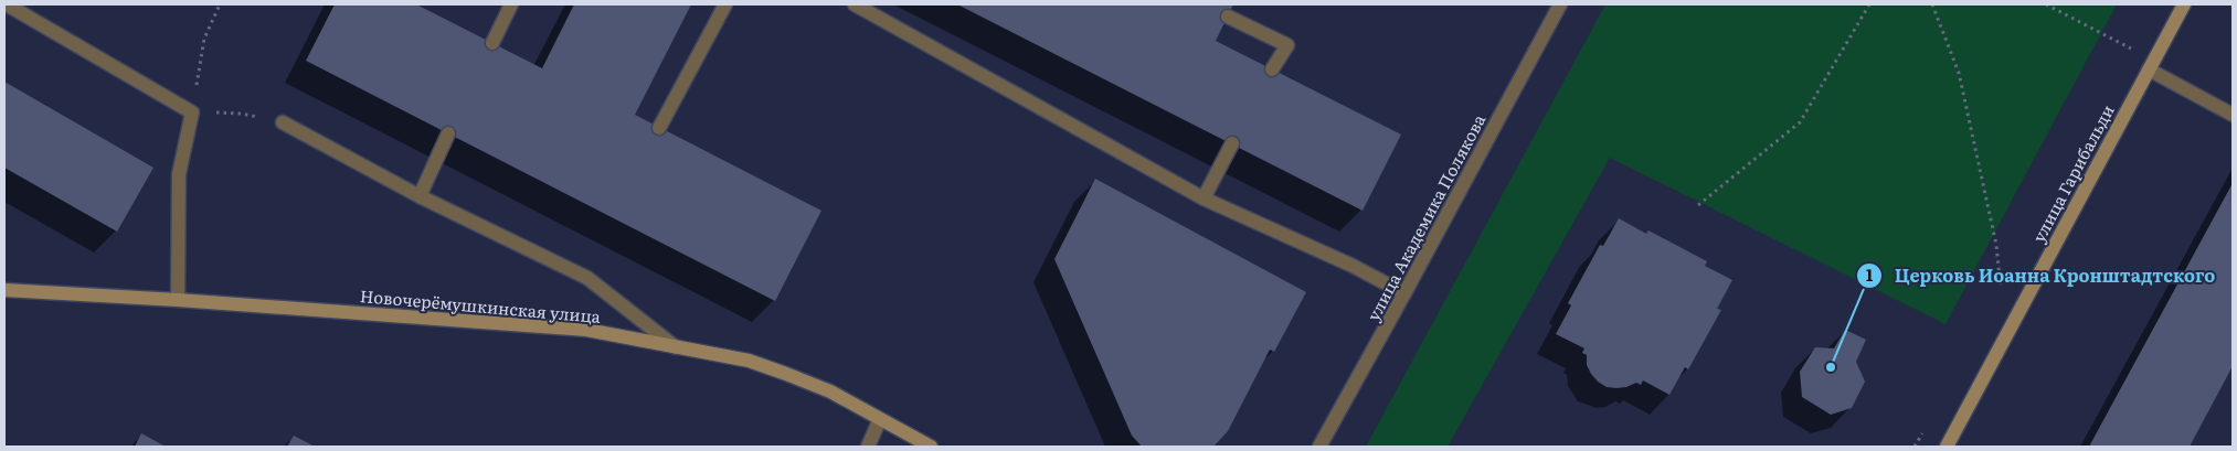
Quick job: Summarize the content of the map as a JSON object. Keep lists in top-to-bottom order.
{
  "streets": {
    "street": ["улица Гарибальди", "улица Академика Полякова", "Новочерёмушкинская улица"]
  },
  "places": ["Церковь Иоанна Кронштадтского"]
}
